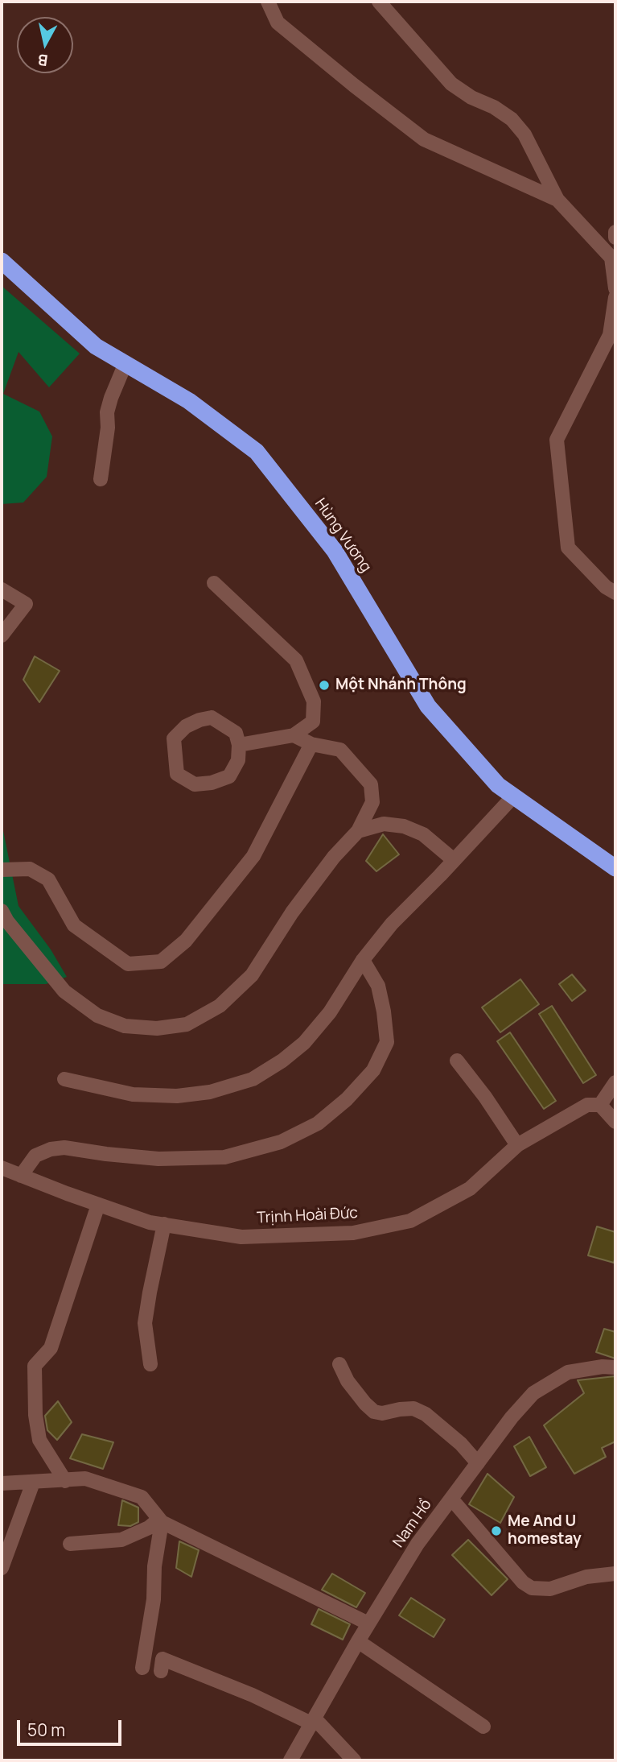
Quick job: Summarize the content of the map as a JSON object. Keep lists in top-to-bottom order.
{
  "streets": {
    "highway": ["Hùng Vương"],
    "street": ["Trịnh Hoài Đức", "Nam Hồ"]
  },
  "places": ["Một Nhánh Thông", "Me And U homestay"],
  "scale_bar": "50 m",
  "north": "bottom"
}
